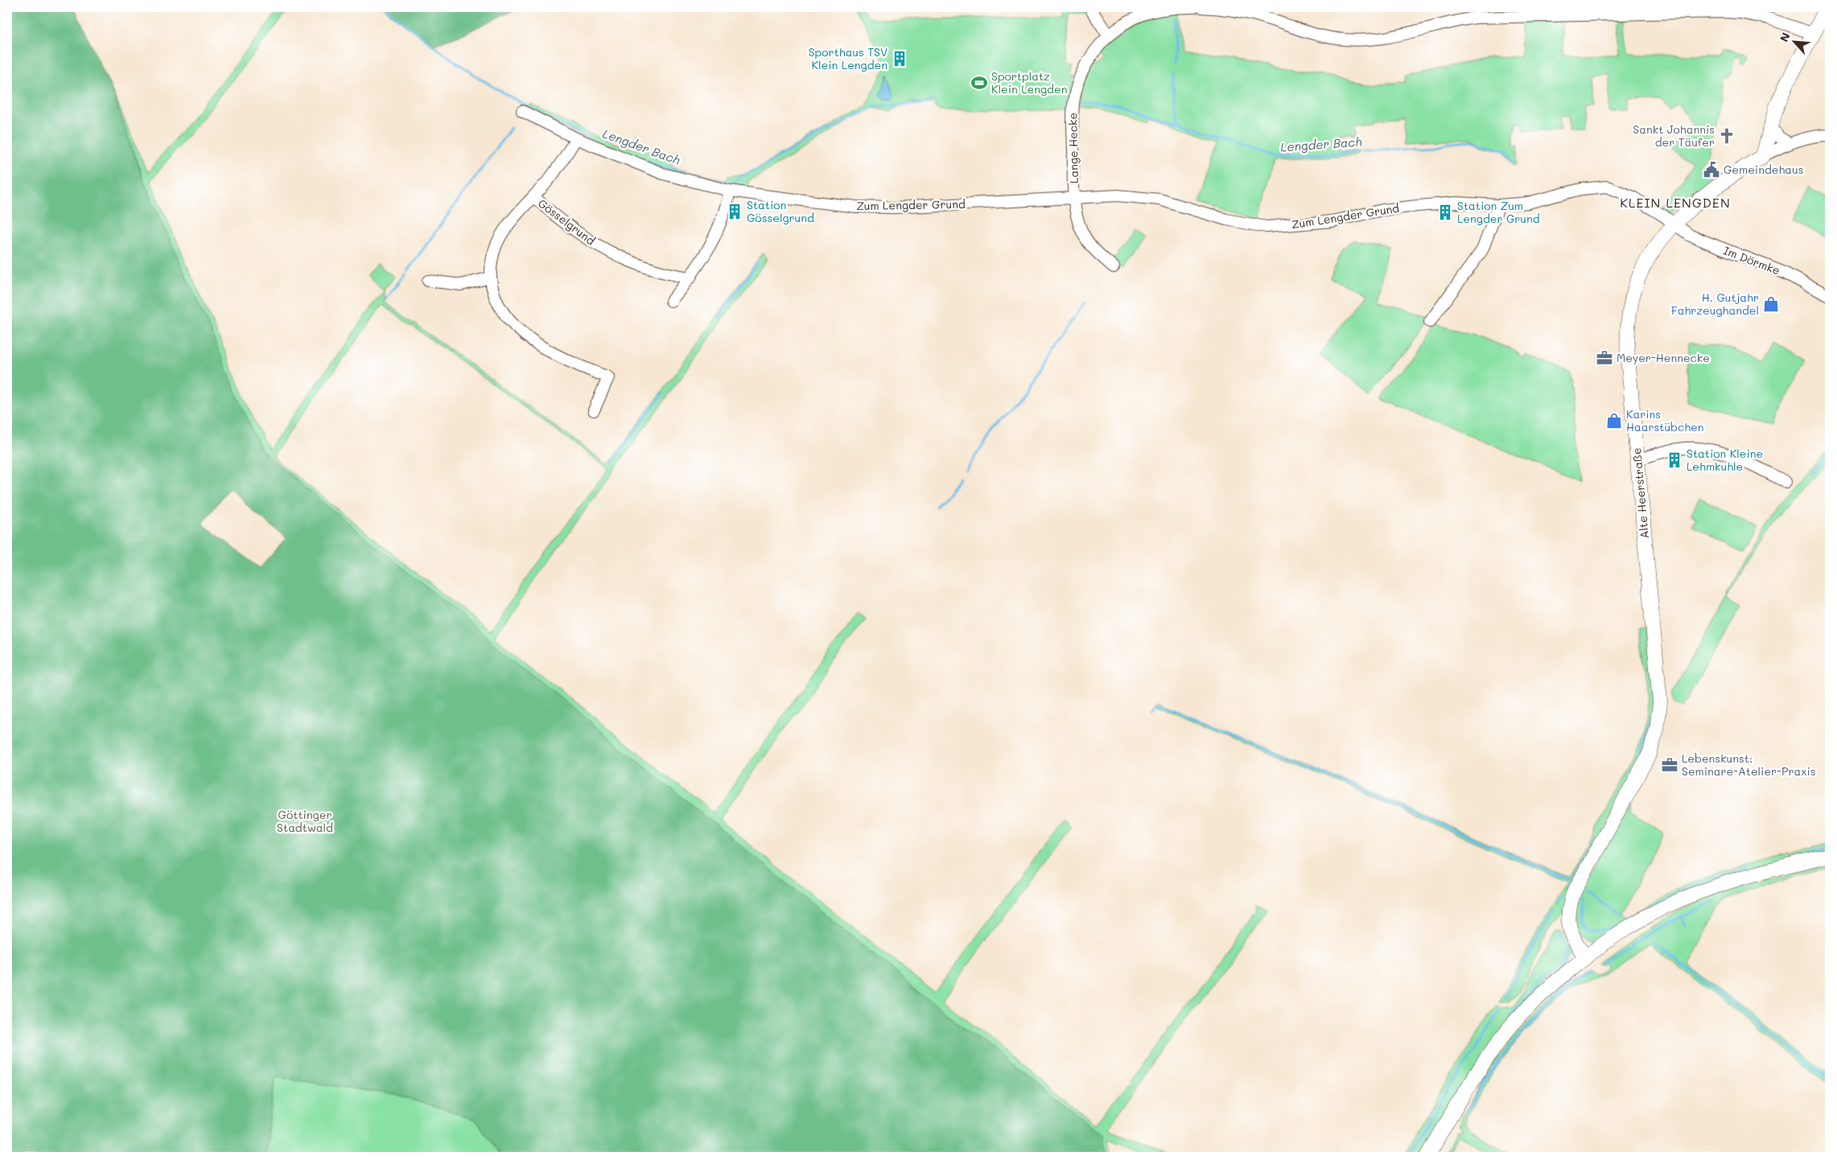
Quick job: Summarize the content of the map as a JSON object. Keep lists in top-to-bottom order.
{
  "streets": {
    "main road": ["Alte Heerstraße"],
    "street": [
      "Lange Hecke",
      "Zum Lengder Grund",
      "Gösselgrund",
      "Im Dörmke"
    ]
  },
  "crossings": [
    ["Lange Hecke", "Zum Lengder Grund"],
    ["Zum Lengder Grund", "Im Dörmke"],
    ["Zum Lengder Grund", "Alte Heerstraße"],
    ["Im Dörmke", "Alte Heerstraße"]
  ],
  "districts": ["KLEIN LENGDEN"],
  "water": ["Lengder Bach"],
  "parks": ["Göttinger Stadtwald"],
  "places": {
    "building": [
      "Sporthaus TSV Klein Lengden",
      "Station Gösselgrund",
      "Station Zum Lengder Grund",
      "Station Kleine Lehmkuhle"
    ],
    "sports": ["Sportplatz Klein Lengden"],
    "church": ["Sankt Johannis der Täufer"],
    "public building": ["Gemeindehaus"],
    "shop": ["H. Gutjahr Fahrzeughandel", "Karins Haarstübchen"],
    "office": ["Meyer-Hennecke", "Lebenskunst: Seminare-Atelier-Praxis"]
  },
  "north": "top left"
}
